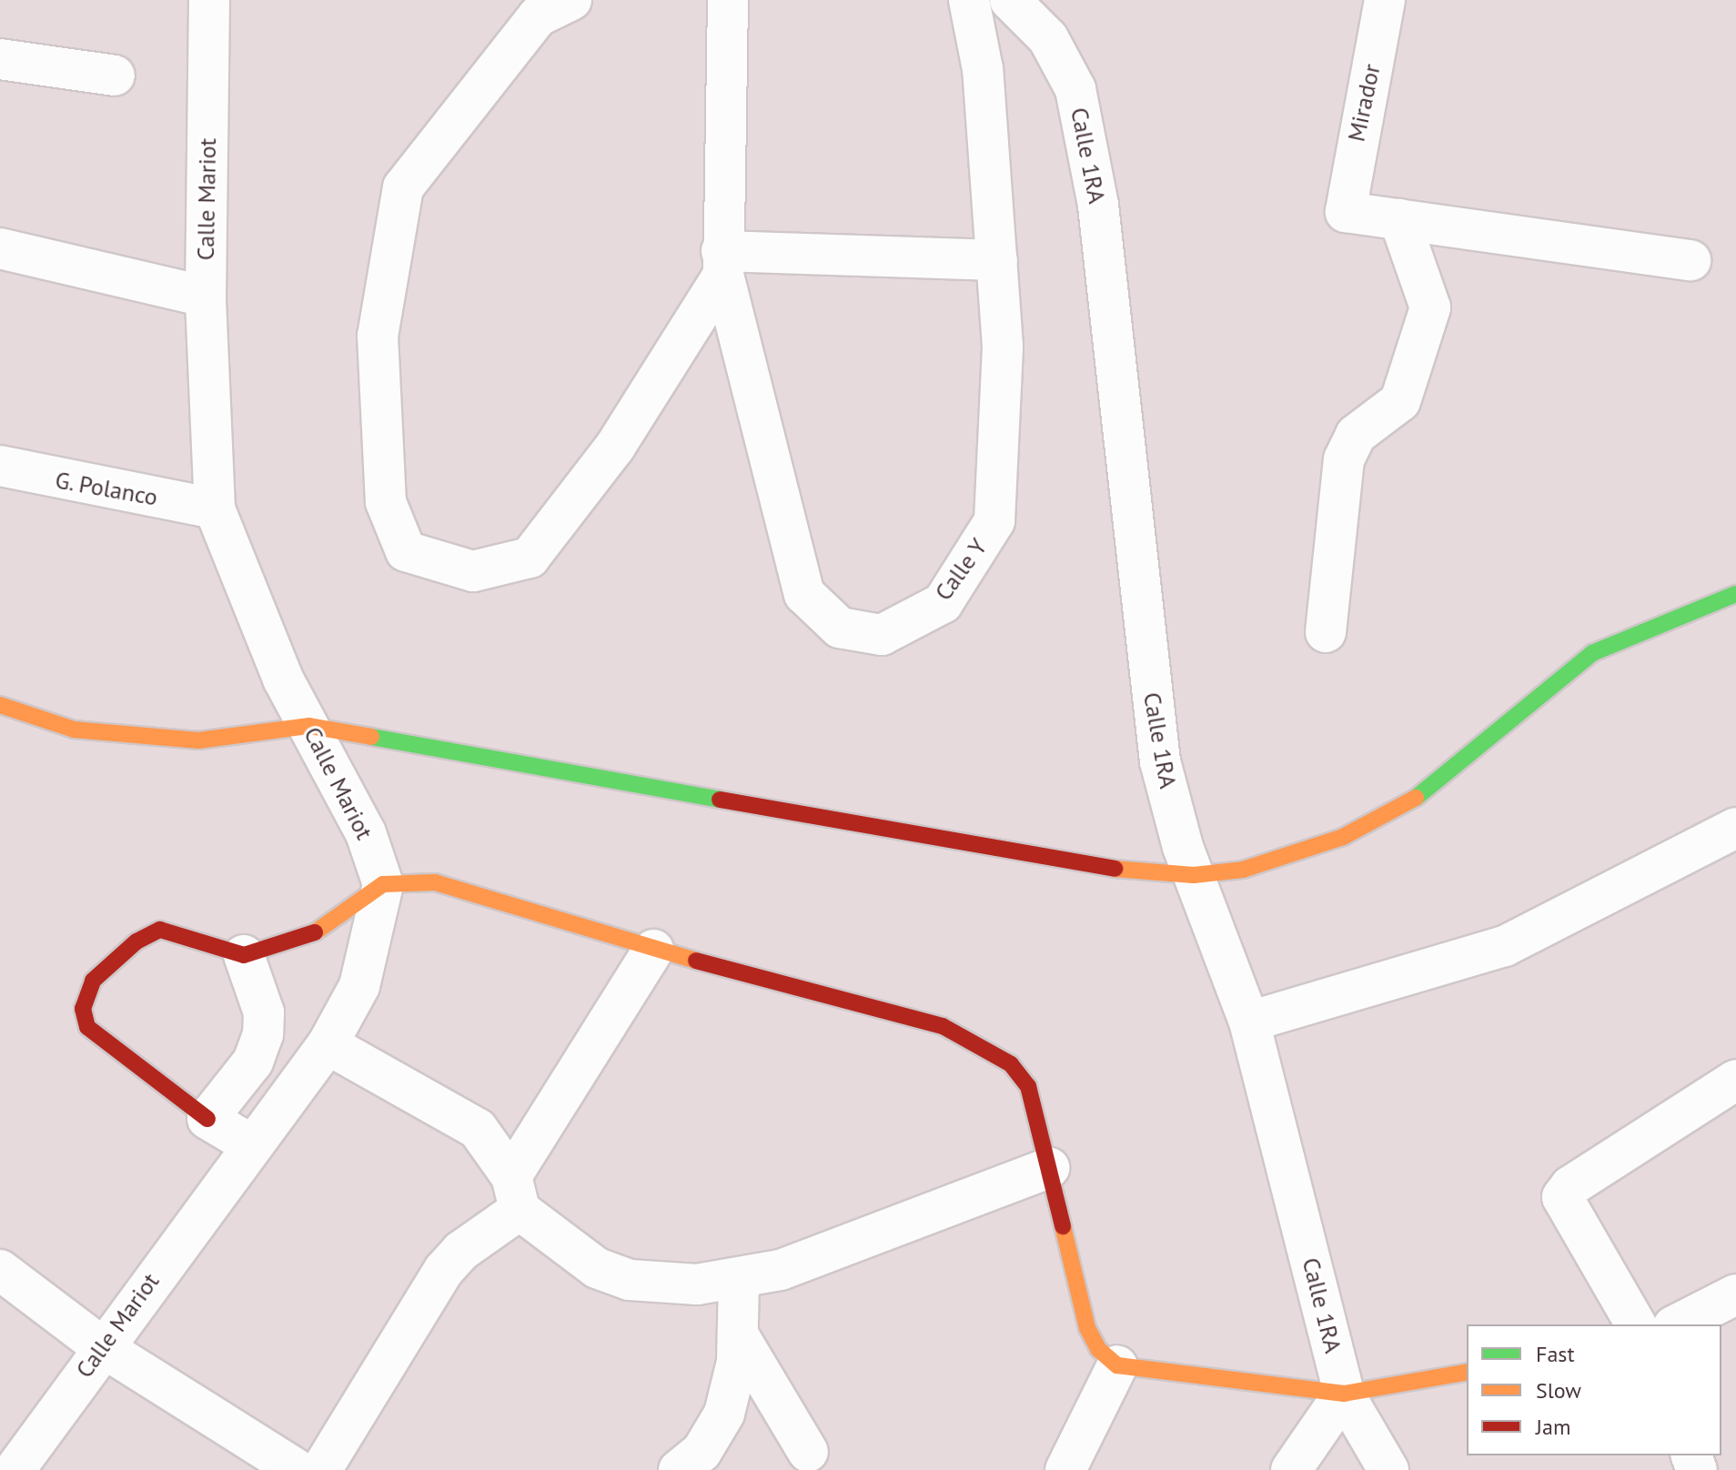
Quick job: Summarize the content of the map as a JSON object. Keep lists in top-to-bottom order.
{
  "streets": {
    "street": [
      "Mirador",
      "Calle 1RA",
      "Calle Mariot",
      "G. Polanco",
      "Calle Y"
    ]
  },
  "crossings": [
    ["Calle Mariot", "G. Polanco"]
  ],
  "legend": ["Fast", "Slow", "Jam"]
}
